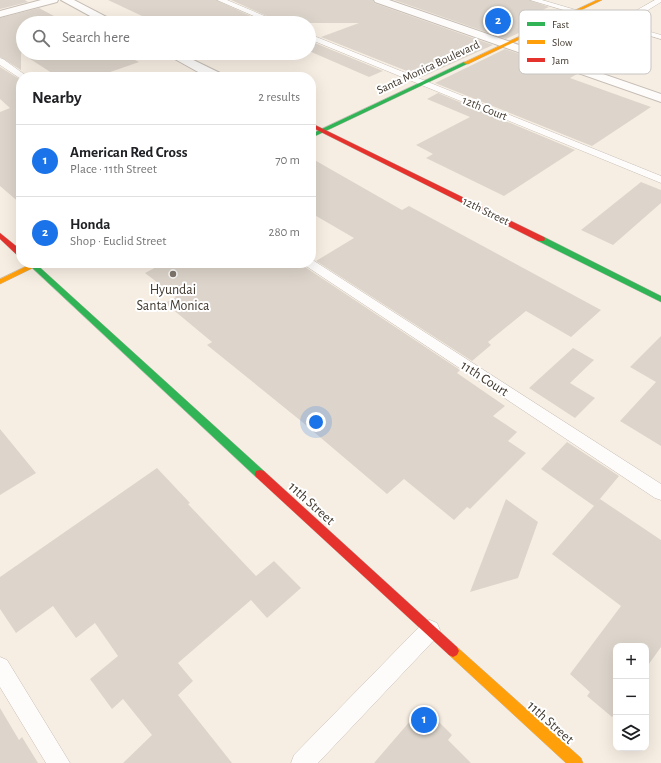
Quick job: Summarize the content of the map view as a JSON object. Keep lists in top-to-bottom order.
{
  "streets": {
    "street": ["Santa Monica Boulevard", "12th Street", "11th Street"],
    "lane": ["12th Court", "11th Court"]
  },
  "crossings": [
    ["Santa Monica Boulevard", "12th Court"],
    ["Santa Monica Boulevard", "12th Street"]
  ],
  "places": ["Hyundai Santa Monica"],
  "legend": ["Fast", "Slow", "Jam"],
  "page": {
    "pins": ["2", "1"],
    "search": "Search here",
    "heading": ["Nearby", "2 results"],
    "list": [
      {
        "mark": "1",
        "name": "American Red Cross",
        "note": "Place · 11th Street",
        "value": "70 m"
      },
      {
        "mark": "2",
        "name": "Honda",
        "note": "Shop · Euclid Street",
        "value": "280 m"
      }
    ],
    "map_buttons": ["+", "−"]
  }
}
